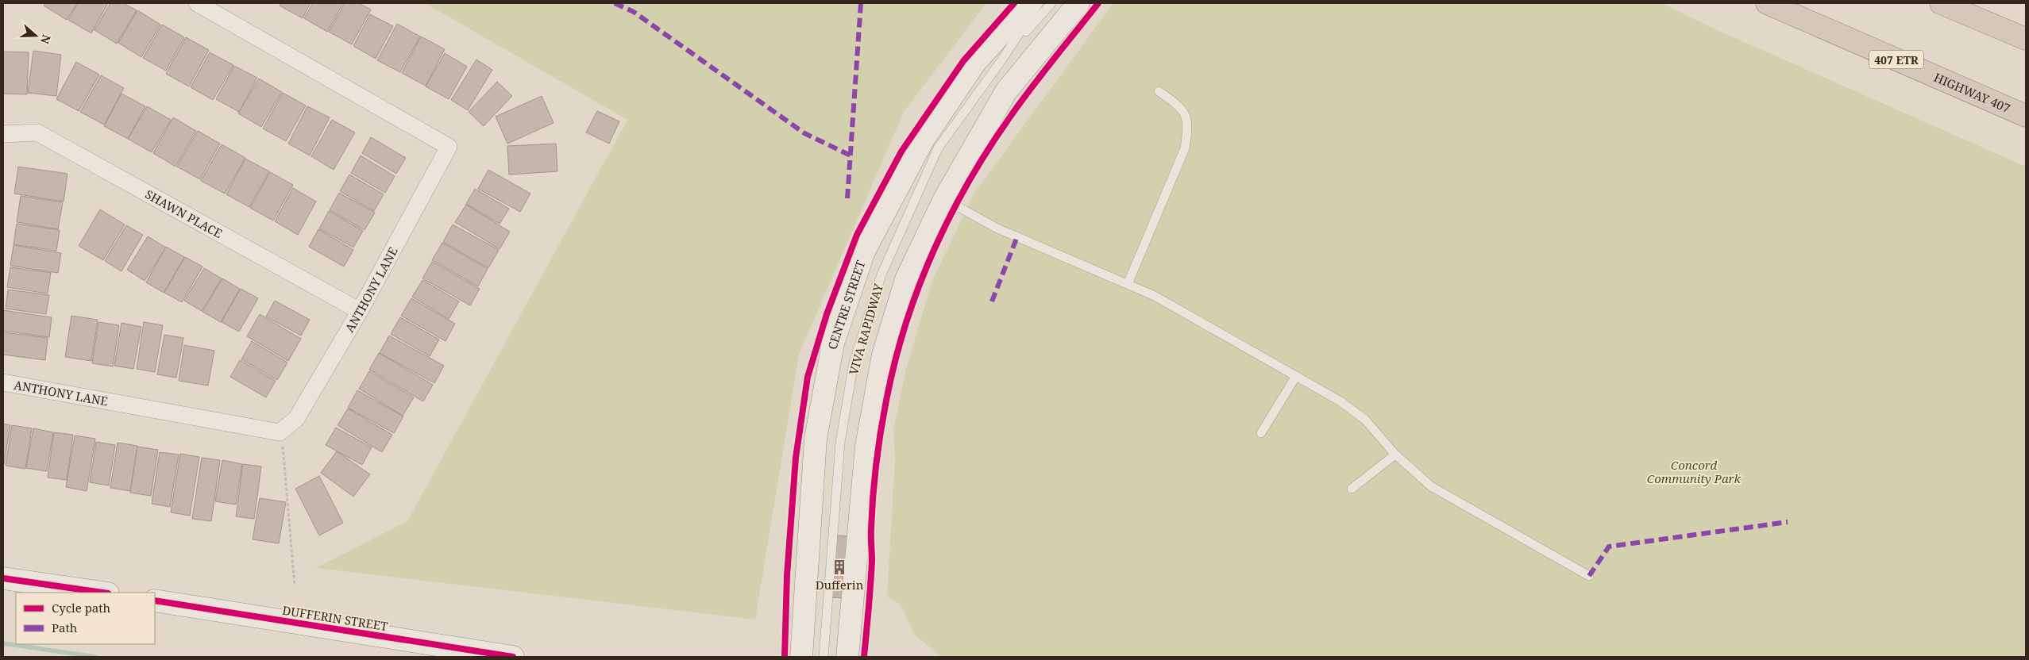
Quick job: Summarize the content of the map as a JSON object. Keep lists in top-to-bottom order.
{
  "streets": {
    "highway": ["407 ETR", "HIGHWAY 407"],
    "main road": ["CENTRE STREET", "DUFFERIN STREET"],
    "street": ["SHAWN PLACE", "ANTHONY LANE"],
    "lane": ["VIVA RAPIDWAY"]
  },
  "crossings": [
    ["SHAWN PLACE", "ANTHONY LANE"]
  ],
  "parks": ["Concord Community Park"],
  "places": {
    "building": ["Dufferin"]
  },
  "legend": ["Cycle path", "Path"],
  "north": "right"
}
